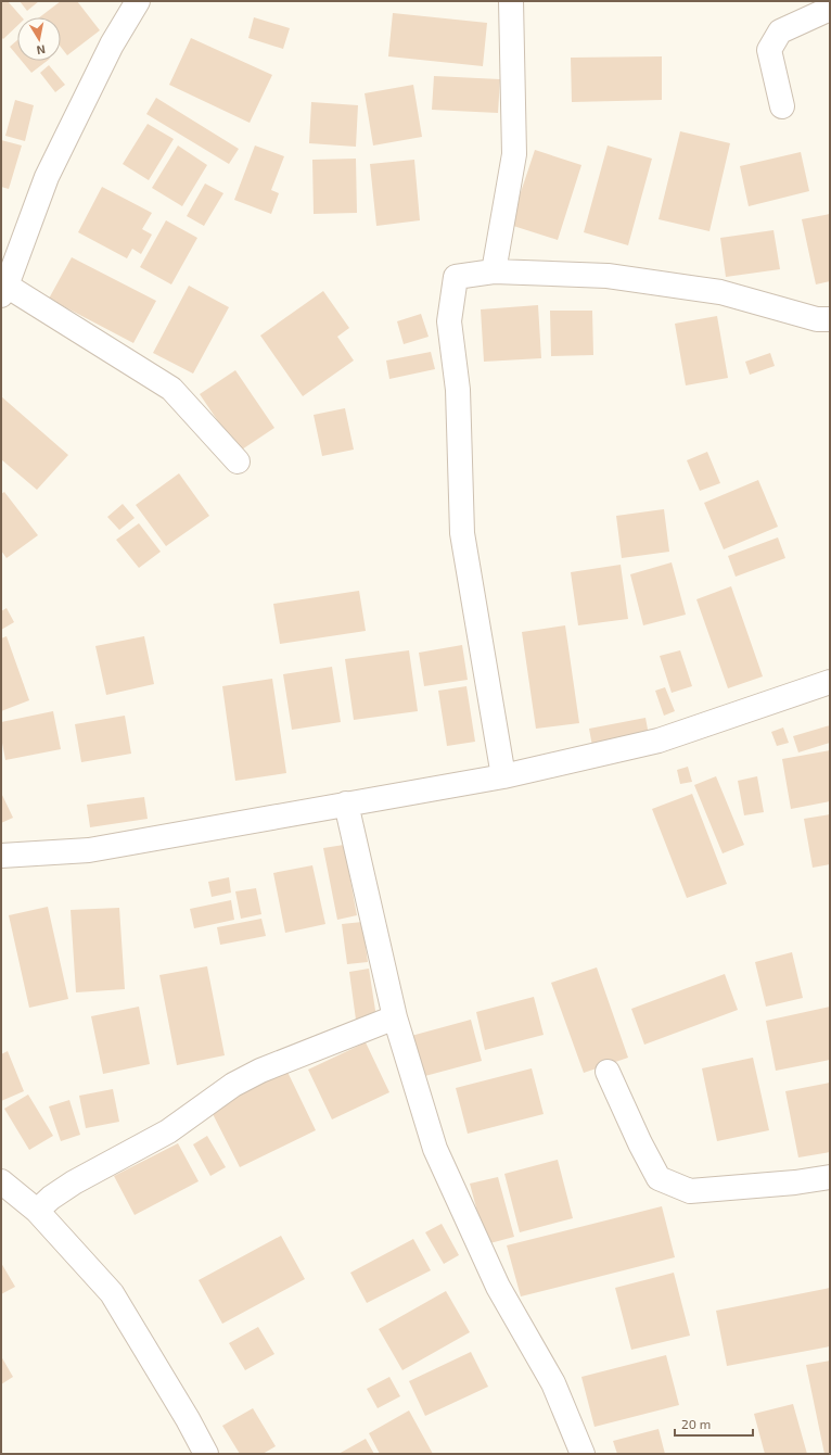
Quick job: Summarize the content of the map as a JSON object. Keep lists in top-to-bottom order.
{
  "scale_bar": "20 m",
  "north": "bottom"
}
